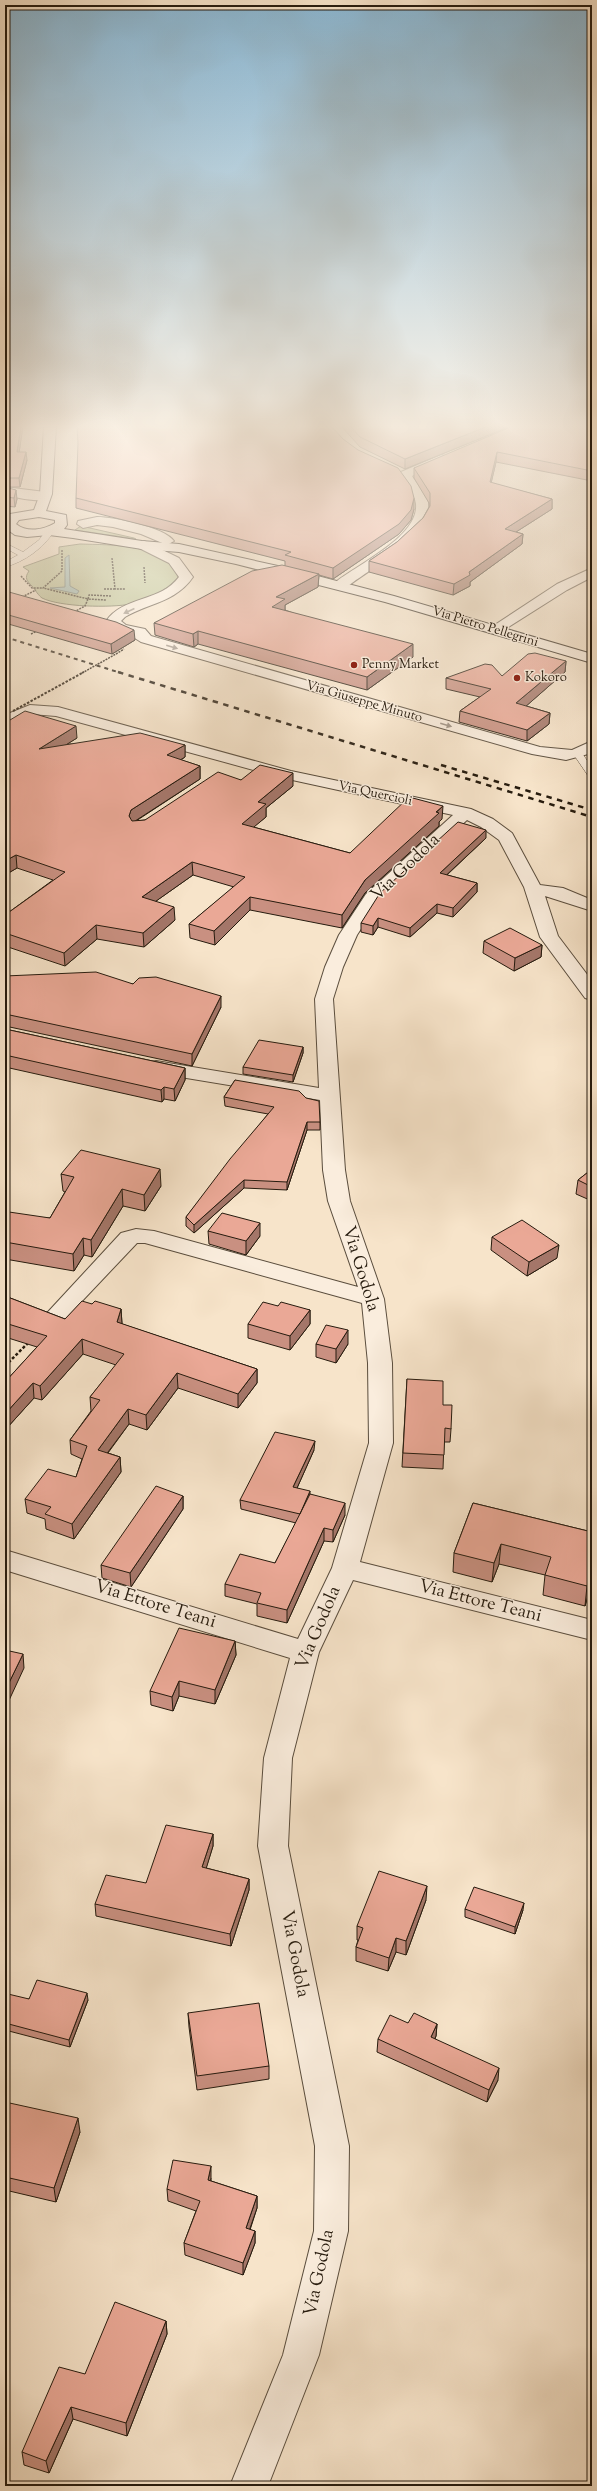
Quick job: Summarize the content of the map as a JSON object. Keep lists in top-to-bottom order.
{
  "streets": {
    "street": [
      "Via Pietro Pellegrini",
      "Via Giuseppe Minuto",
      "Via Quercioli",
      "Via Godola",
      "Via Ettore Teani"
    ]
  },
  "crossings": [
    ["Via Quercioli", "Via Godola"],
    ["Via Godola", "Via Ettore Teani"]
  ],
  "places": ["Penny Market", "Kokoro"]
}
